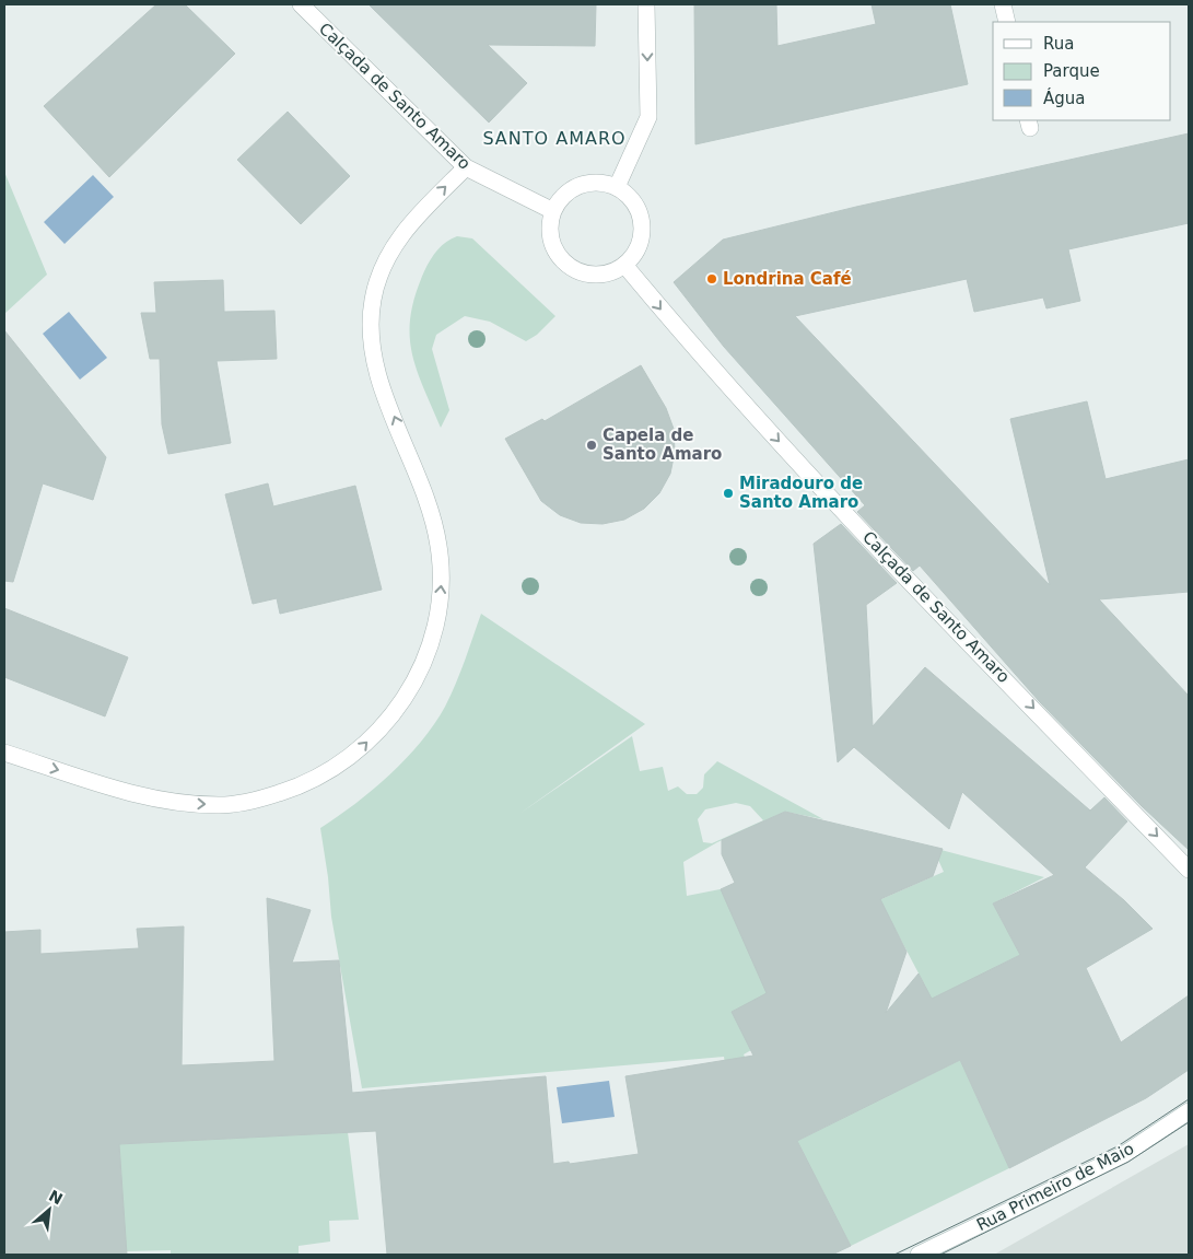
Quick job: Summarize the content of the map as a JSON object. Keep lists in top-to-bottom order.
{
  "streets": {
    "street": ["Calçada de Santo Amaro", "Rua Primeiro de Maio"]
  },
  "one_way": ["Calçada de Santo Amaro"],
  "districts": ["SANTO AMARO"],
  "places": ["Londrina Café", "Capela de Santo Amaro", "Miradouro de Santo Amaro"],
  "legend": ["Rua", "Parque", "Água"],
  "north": "top right"
}
